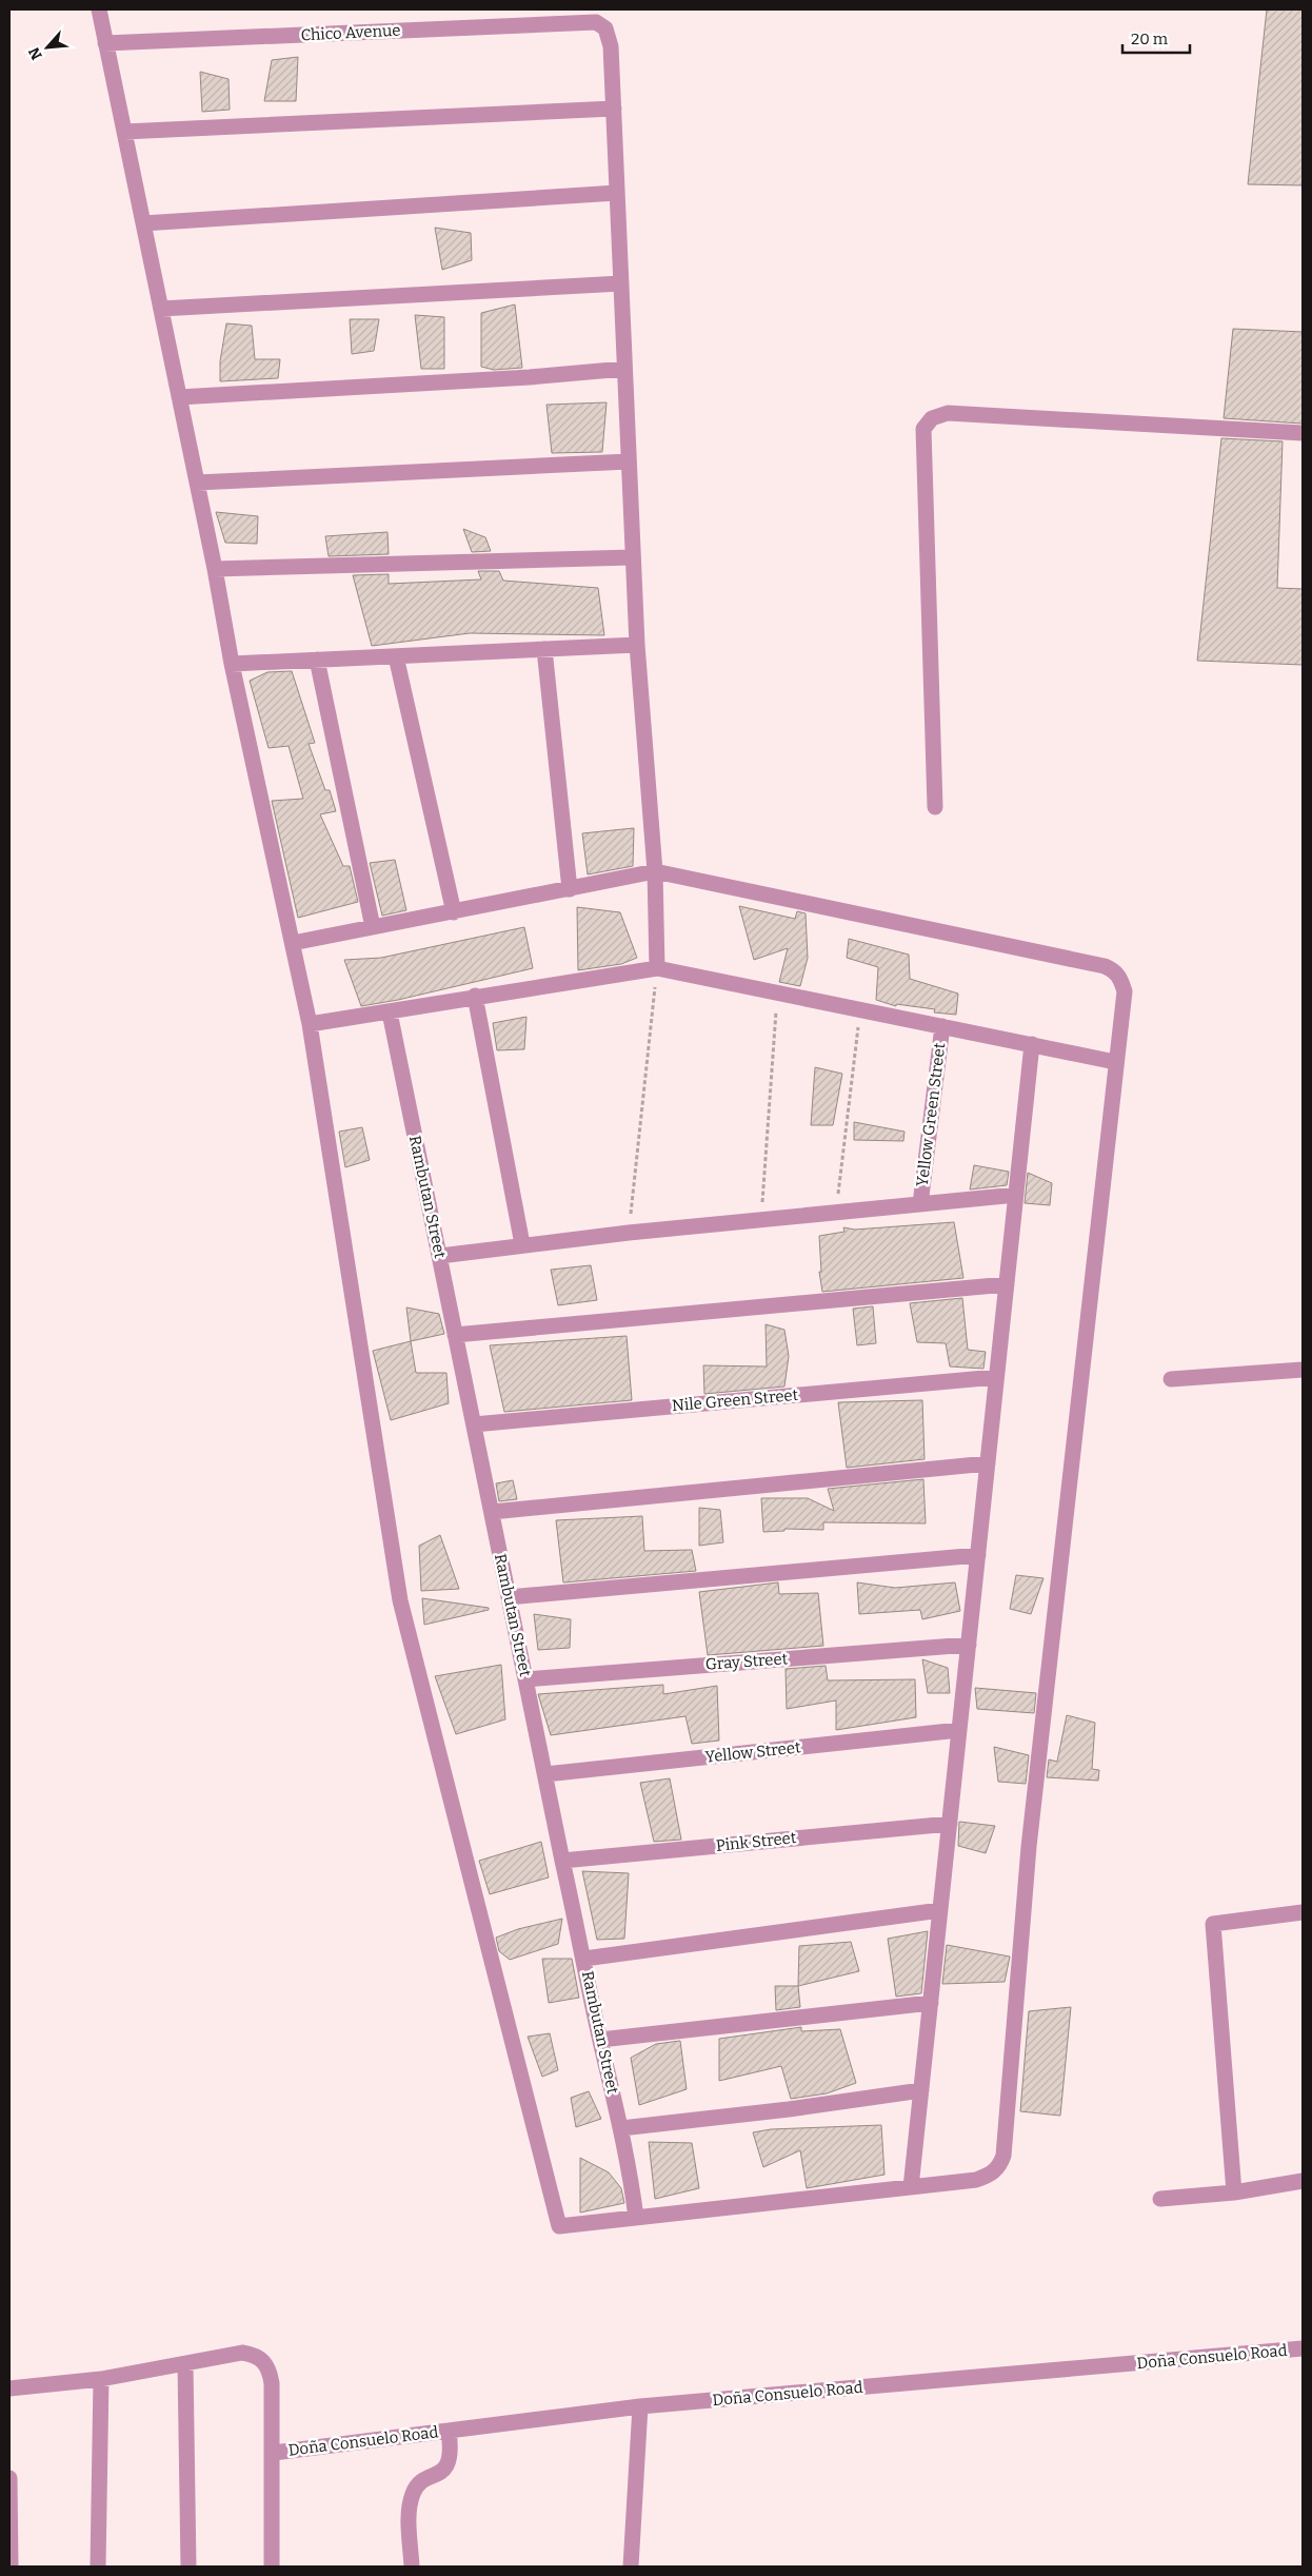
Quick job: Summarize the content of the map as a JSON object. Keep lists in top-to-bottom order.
{
  "streets": {
    "street": [
      "Chico Avenue",
      "Yellow Green Street",
      "Rambutan Street",
      "Nile Green Street",
      "Gray Street",
      "Yellow Street",
      "Pink Street",
      "Doña Consuelo Road"
    ]
  },
  "crossings": [
    ["Rambutan Street", "Nile Green Street"],
    ["Rambutan Street", "Gray Street"],
    ["Rambutan Street", "Yellow Street"],
    ["Rambutan Street", "Pink Street"]
  ],
  "scale_bar": "20 m",
  "north": "bottom left"
}
